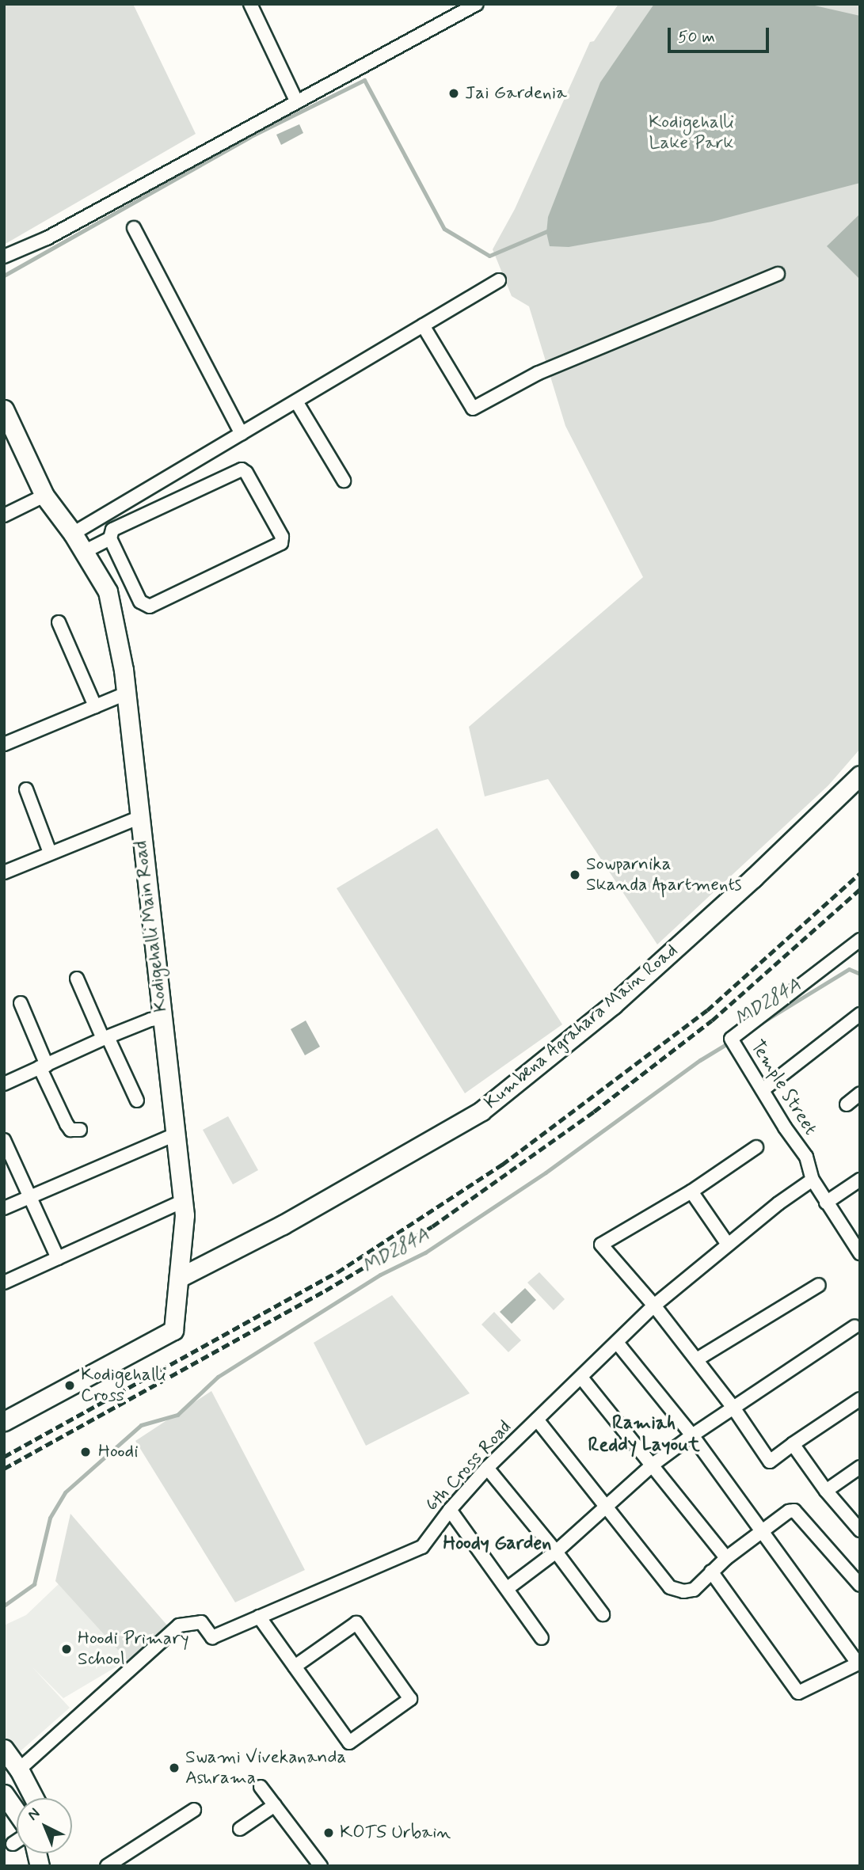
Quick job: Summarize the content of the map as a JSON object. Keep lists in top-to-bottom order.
{
  "streets": {
    "street": [
      "Kodigehalli Main Road",
      "Kumbena Agrahara Main Road",
      "Temple Street",
      "6th Cross Road"
    ]
  },
  "crossings": [
    ["Kodigehalli Main Road", "Kumbena Agrahara Main Road"],
    ["Temple Street", "6th Cross Road"]
  ],
  "districts": ["Ramiah Reddy Layout", "Hoody Garden"],
  "water": ["MD284A"],
  "parks": ["Kodigehalli Lake Park"],
  "places": [
    "Jai Gardenia",
    "Sowparnika Skanda Apartments",
    "Kodigehalli Cross",
    "Hoodi",
    "Hoodi Primary School",
    "Swami Vivekananda Ashrama",
    "KOTS Urbain"
  ],
  "scale_bar": "50 m",
  "north": "top left"
}
